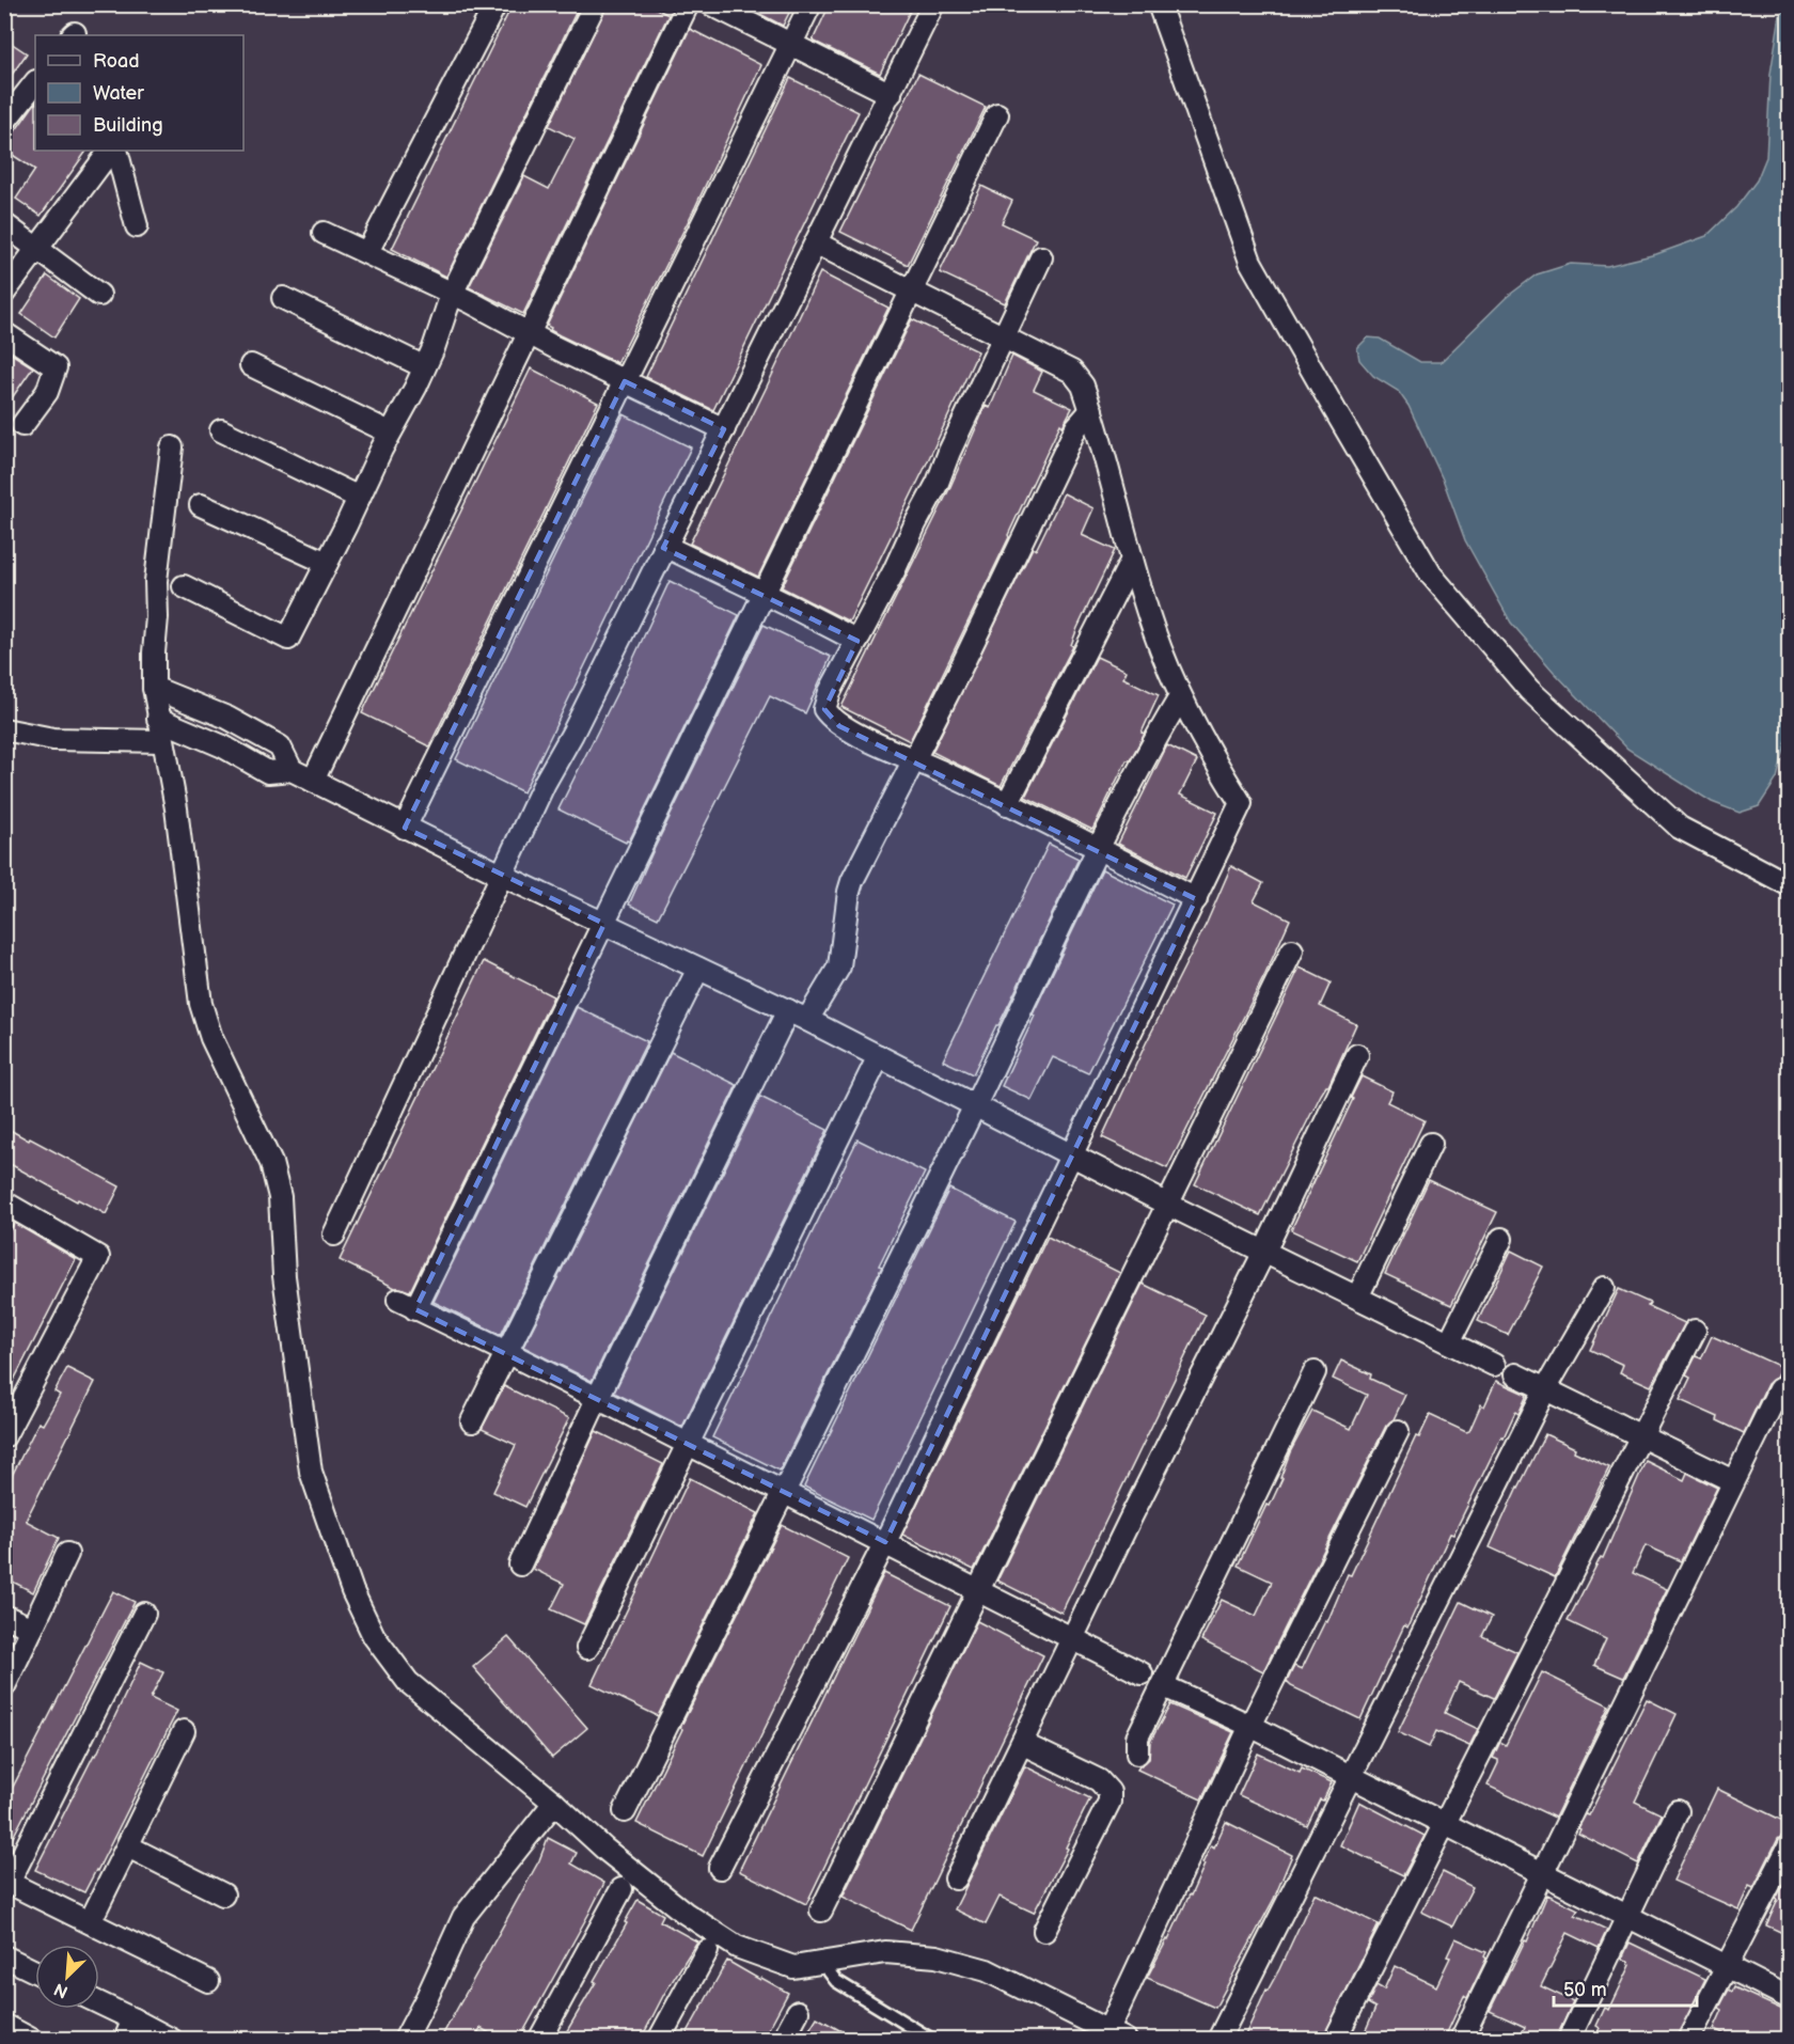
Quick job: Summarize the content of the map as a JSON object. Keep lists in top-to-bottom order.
{
  "legend": ["Road", "Water", "Building"],
  "scale_bar": "50 m",
  "north": "bottom left"
}
